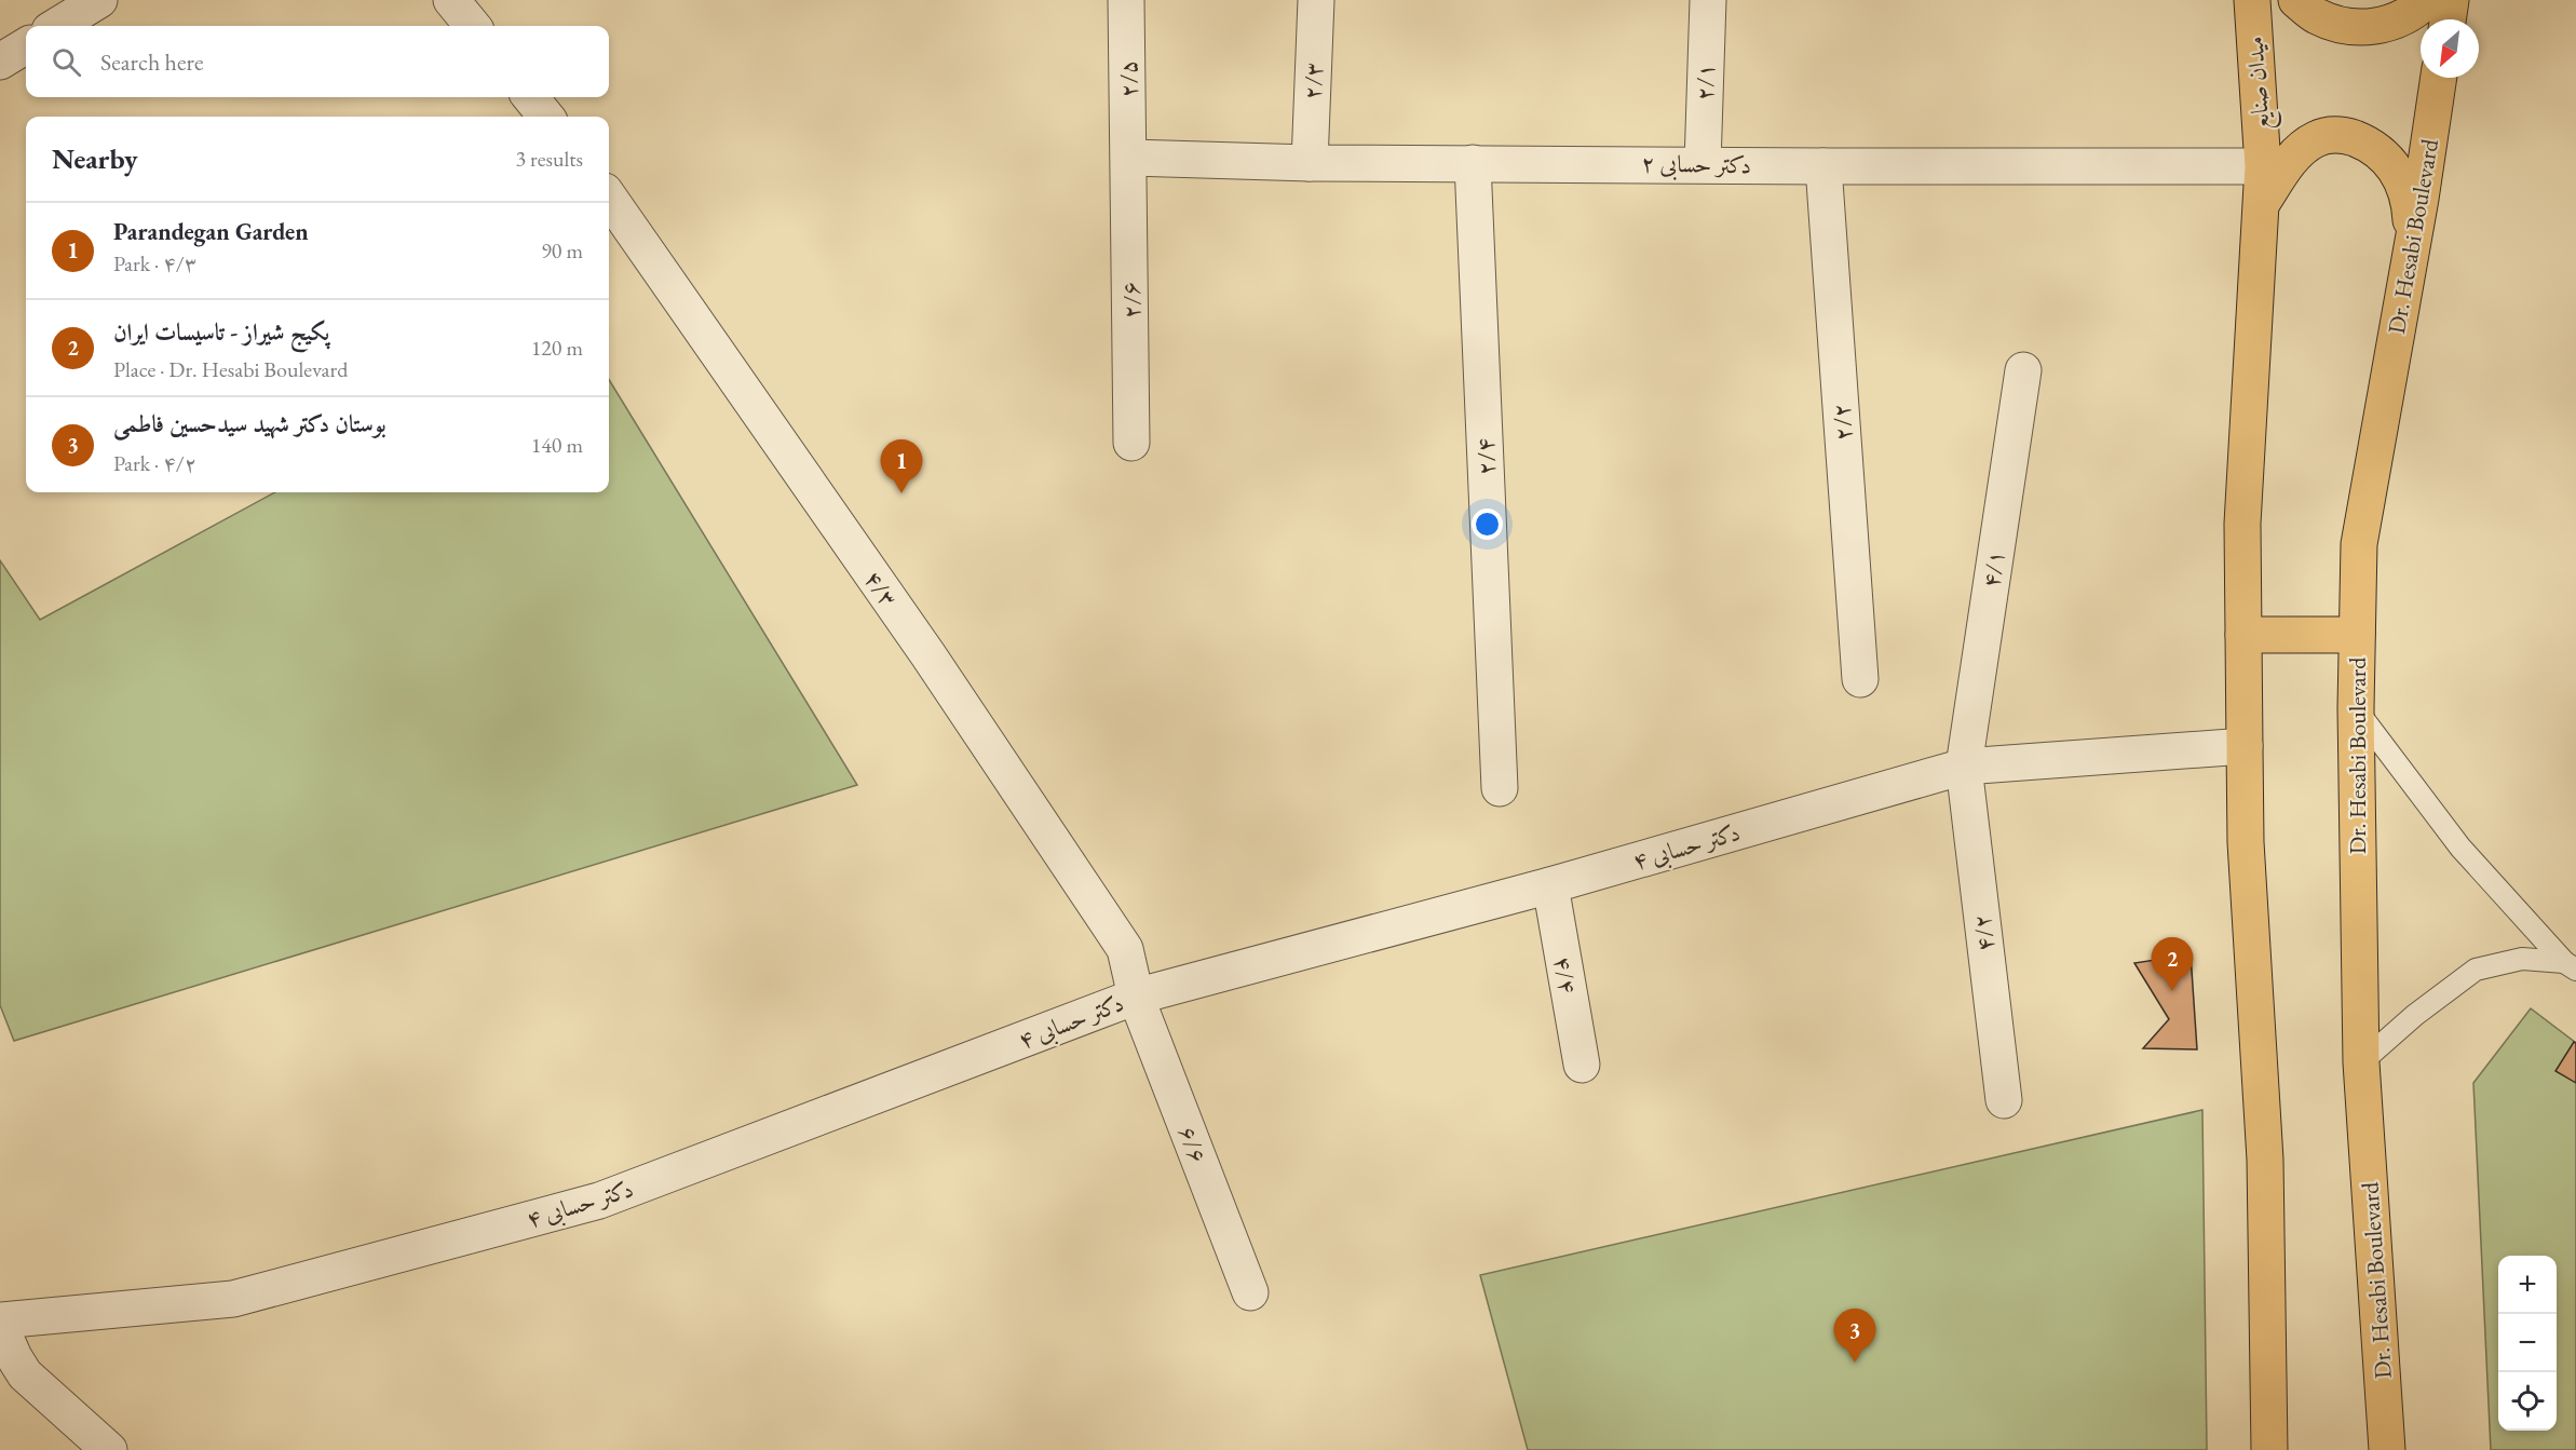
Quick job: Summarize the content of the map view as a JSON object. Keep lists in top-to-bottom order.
{
  "streets": {
    "main road": ["میدان صنایع", "Dr. Hesabi Boulevard"],
    "street": [
      "۲/۵",
      "۲/۳",
      "۲/۱",
      "دکتر حسابی ۲",
      "۲/۶",
      "۲/۲",
      "۲/۴",
      "۴/۱",
      "۴/۳",
      "دکتر حسابی ۴",
      "۴/۲",
      "۴/۴",
      "۴ دکتر حسابی",
      "۶/۶"
    ]
  },
  "crossings": [
    ["۲/۵", "دکتر حسابی ۲"],
    ["۲/۵", "۲/۶"],
    ["۲/۳", "دکتر حسابی ۲"],
    ["۲/۱", "دکتر حسابی ۲"],
    ["میدان صنایع", "دکتر حسابی ۲"],
    ["دکتر حسابی ۲", "۲/۶"],
    ["دکتر حسابی ۲", "۲/۲"],
    ["دکتر حسابی ۲", "۲/۴"],
    ["۴/۱", "دکتر حسابی ۴"],
    ["۴/۱", "۴/۲"],
    ["۴/۳", "دکتر حسابی ۴"],
    ["۴/۳", "۴ دکتر حسابی"],
    ["۴/۳", "۶/۶"],
    ["دکتر حسابی ۴", "۴/۲"],
    ["دکتر حسابی ۴", "۴/۴"],
    ["دکتر حسابی ۴", "۴ دکتر حسابی"],
    ["دکتر حسابی ۴", "۶/۶"],
    ["۴ دکتر حسابی", "۶/۶"]
  ],
  "north": "bottom left",
  "page": {
    "search": "Search here",
    "heading": ["Nearby", "3 results"],
    "list": [
      {
        "mark": "1",
        "name": "Parandegan Garden",
        "note": "Park · ۴/۳",
        "value": "90 m"
      },
      {
        "mark": "2",
        "name": "پکیج شیراز - تاسیسات ایران",
        "note": "Place · Dr. Hesabi Boulevard",
        "value": "120 m"
      },
      {
        "mark": "3",
        "name": "بوستان دکتر شهید سیدحسین فاطمی",
        "note": "Park · ۴/۲",
        "value": "140 m"
      }
    ],
    "pins": ["1", "2", "3"],
    "map_buttons": ["+", "−"]
  }
}
